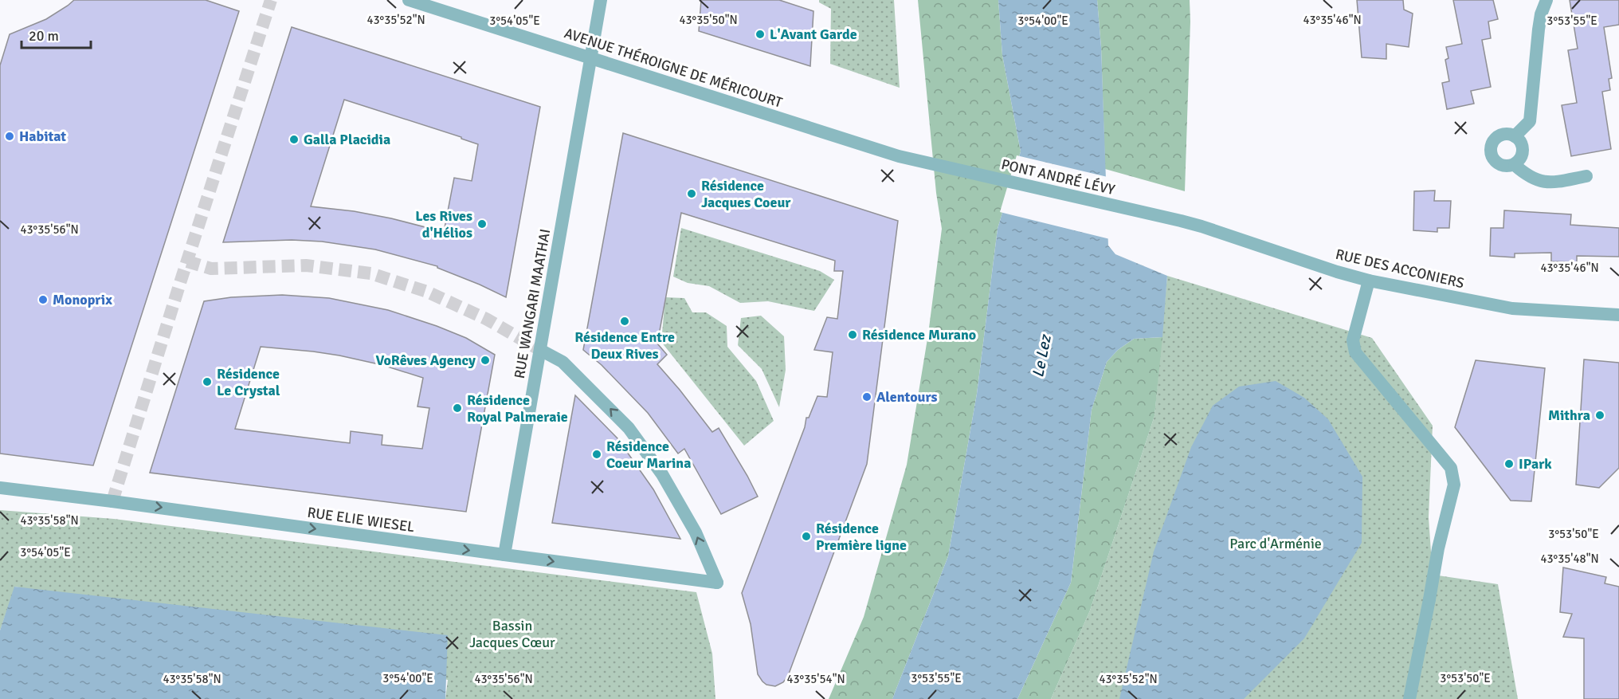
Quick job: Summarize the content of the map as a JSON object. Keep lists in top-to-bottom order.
{
  "streets": {
    "street": [
      "AVENUE THÉROIGNE DE MÉRICOURT",
      "PONT ANDRÉ LÉVY",
      "RUE DES ACCONIERS",
      "RUE WANGARI MAATHAI",
      "RUE ELIE WIESEL"
    ]
  },
  "crossings": [
    ["AVENUE THÉROIGNE DE MÉRICOURT", "PONT ANDRÉ LÉVY"],
    ["AVENUE THÉROIGNE DE MÉRICOURT", "RUE WANGARI MAATHAI"],
    ["PONT ANDRÉ LÉVY", "RUE DES ACCONIERS"],
    ["RUE WANGARI MAATHAI", "RUE ELIE WIESEL"]
  ],
  "water": ["Le Lez"],
  "parks": ["Parc d'Arménie", "Bassin Jacques Cœur"],
  "places": [
    "L'Avant Garde",
    "Habitat",
    "Galla Placidia",
    "Résidence Jacques Coeur",
    "Les Rives d'Hélios",
    "Monoprix",
    "Résidence Entre Deux Rives",
    "Résidence Murano",
    "VoRêves Agency",
    "Résidence Le Crystal",
    "Alentours",
    "Résidence Royal Palmeraie",
    "Mithra",
    "Résidence Coeur Marina",
    "IPark",
    "Résidence Première ligne"
  ],
  "scale_bar": "20 m",
  "coordinates": [
    "43°35'46\"N",
    "43°35'52\"N",
    "43°35'50\"N",
    "3°54'05\"E",
    "3°54'00\"E",
    "3°53'55\"E",
    "43°35'56\"N",
    "43°35'58\"N",
    "3°53'50\"E",
    "43°35'48\"N",
    "43°35'54\"N"
  ]
}
